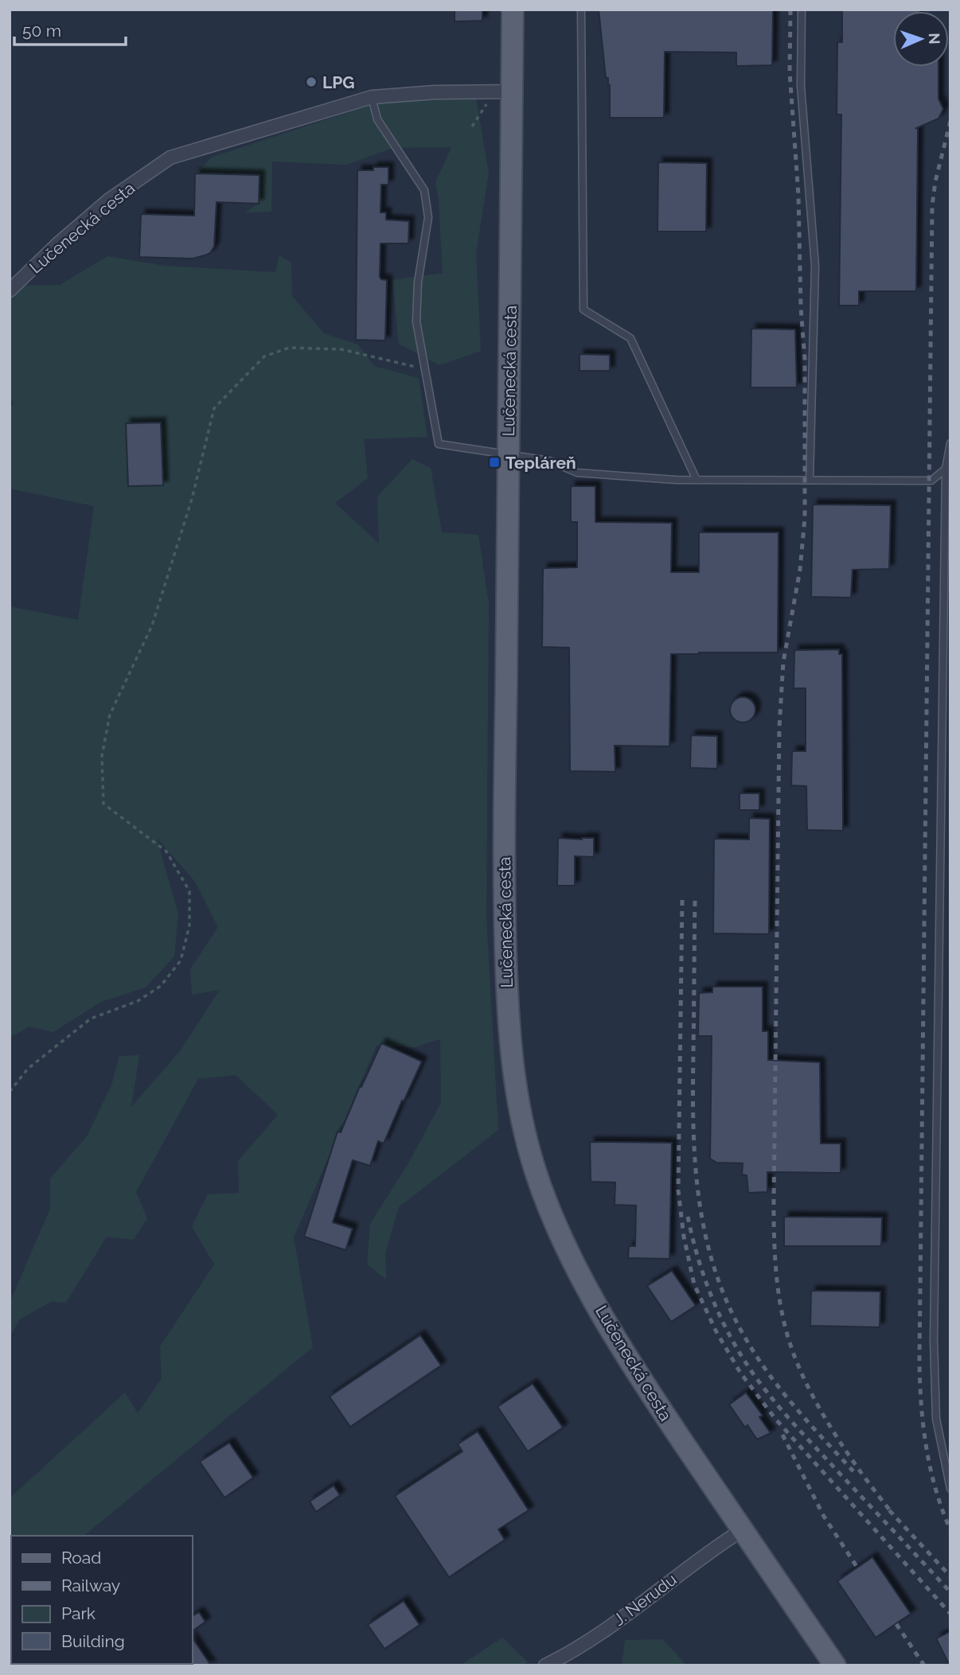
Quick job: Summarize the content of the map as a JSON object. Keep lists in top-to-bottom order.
{
  "streets": {
    "main road": ["Lučenecká cesta"],
    "street": ["J. Nerudu"]
  },
  "crossings": [
    ["Lučenecká cesta", "J. Nerudu"]
  ],
  "places": {
    "other": ["LPG"],
    "transit": ["Tepláreň"]
  },
  "legend": [
    "Road",
    "Railway",
    "Park",
    "Building"
  ],
  "scale_bar": "50 m",
  "north": "right"
}
